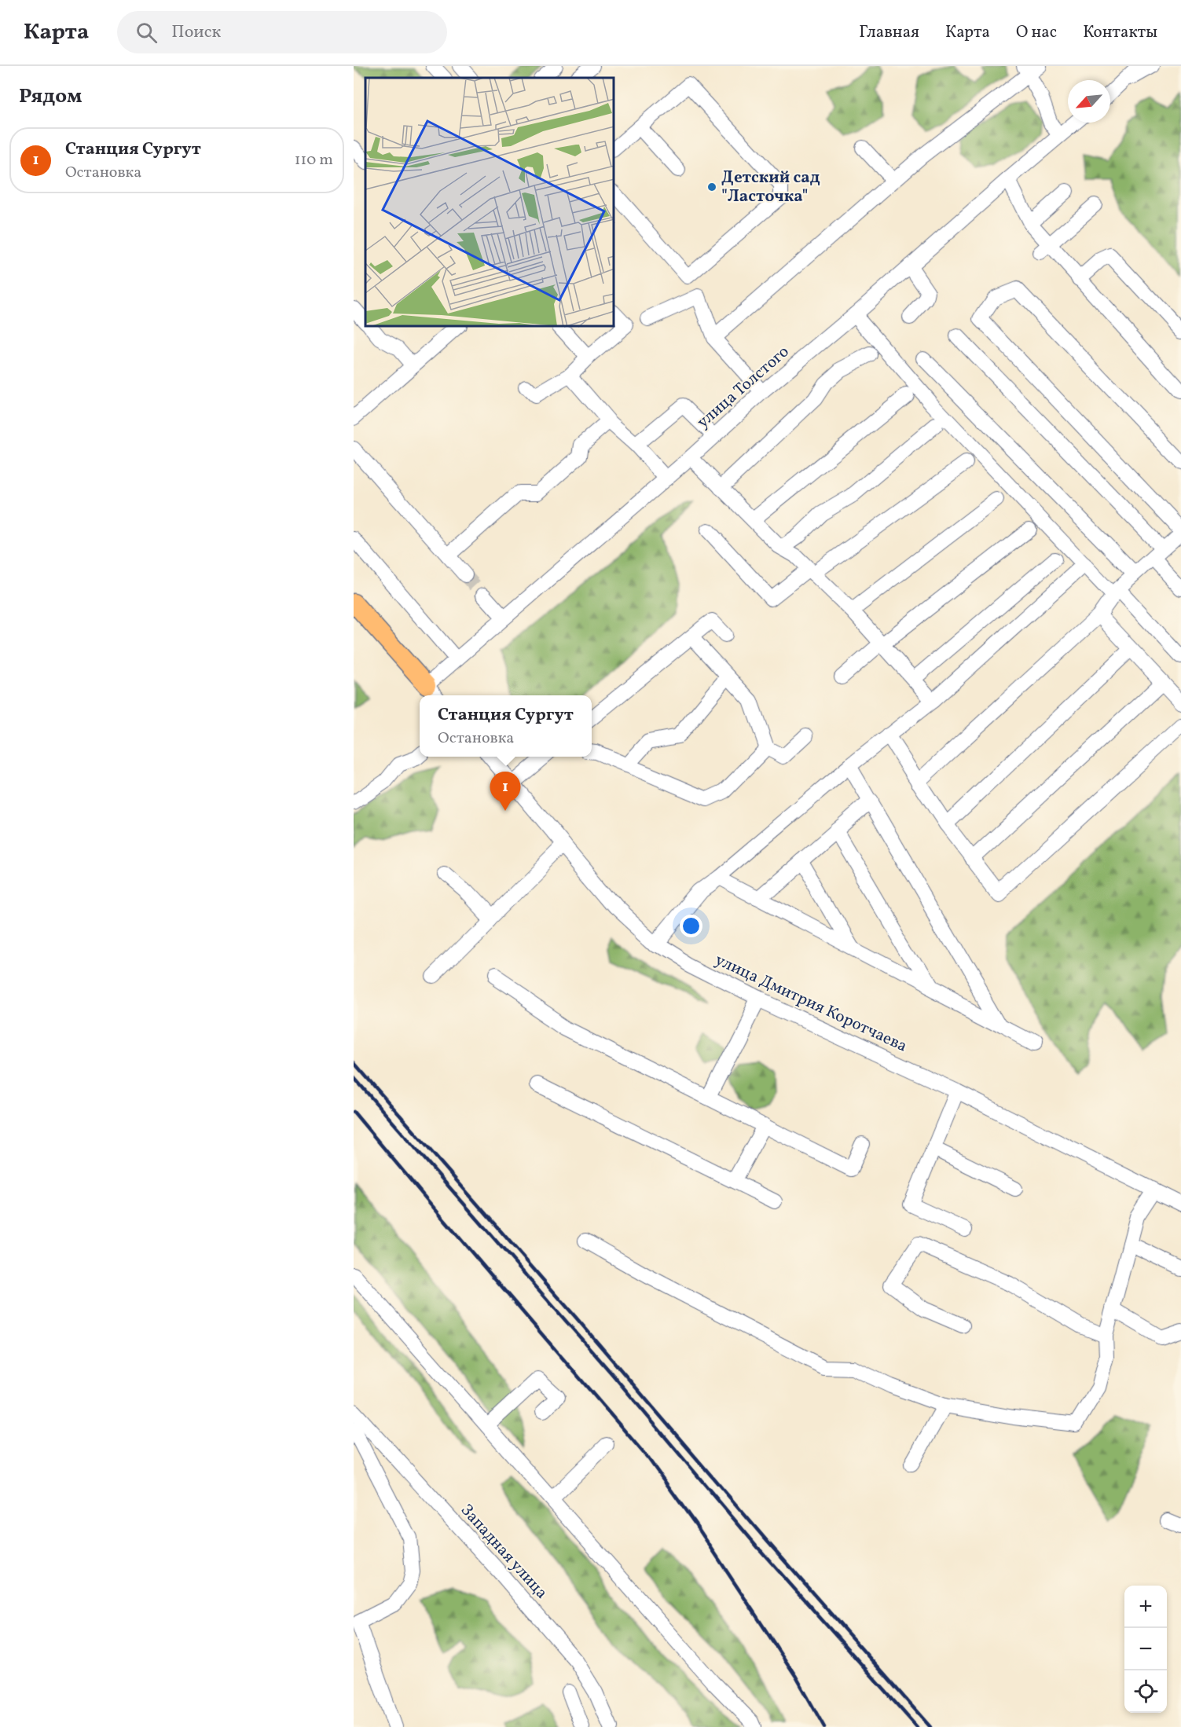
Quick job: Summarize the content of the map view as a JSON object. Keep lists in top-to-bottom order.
{
  "streets": {
    "street": ["улица Толстого", "улица Дмитрия Коротчаева", "Западная улица"]
  },
  "places": ["Детский сад \"Ласточка\""],
  "north": "bottom left",
  "page": {
    "header": "Карта",
    "search": "Поиск",
    "nav": [
      "Главная",
      "Карта",
      "О нас",
      "Контакты"
    ],
    "heading": "Рядом",
    "list": [
      {
        "mark": "1",
        "name": "Станция Сургут",
        "note": "Остановка",
        "value": "110 m"
      }
    ],
    "popup": ["Станция Сургут", "Остановка"],
    "pins": "1",
    "map_buttons": ["+", "−"]
  }
}
